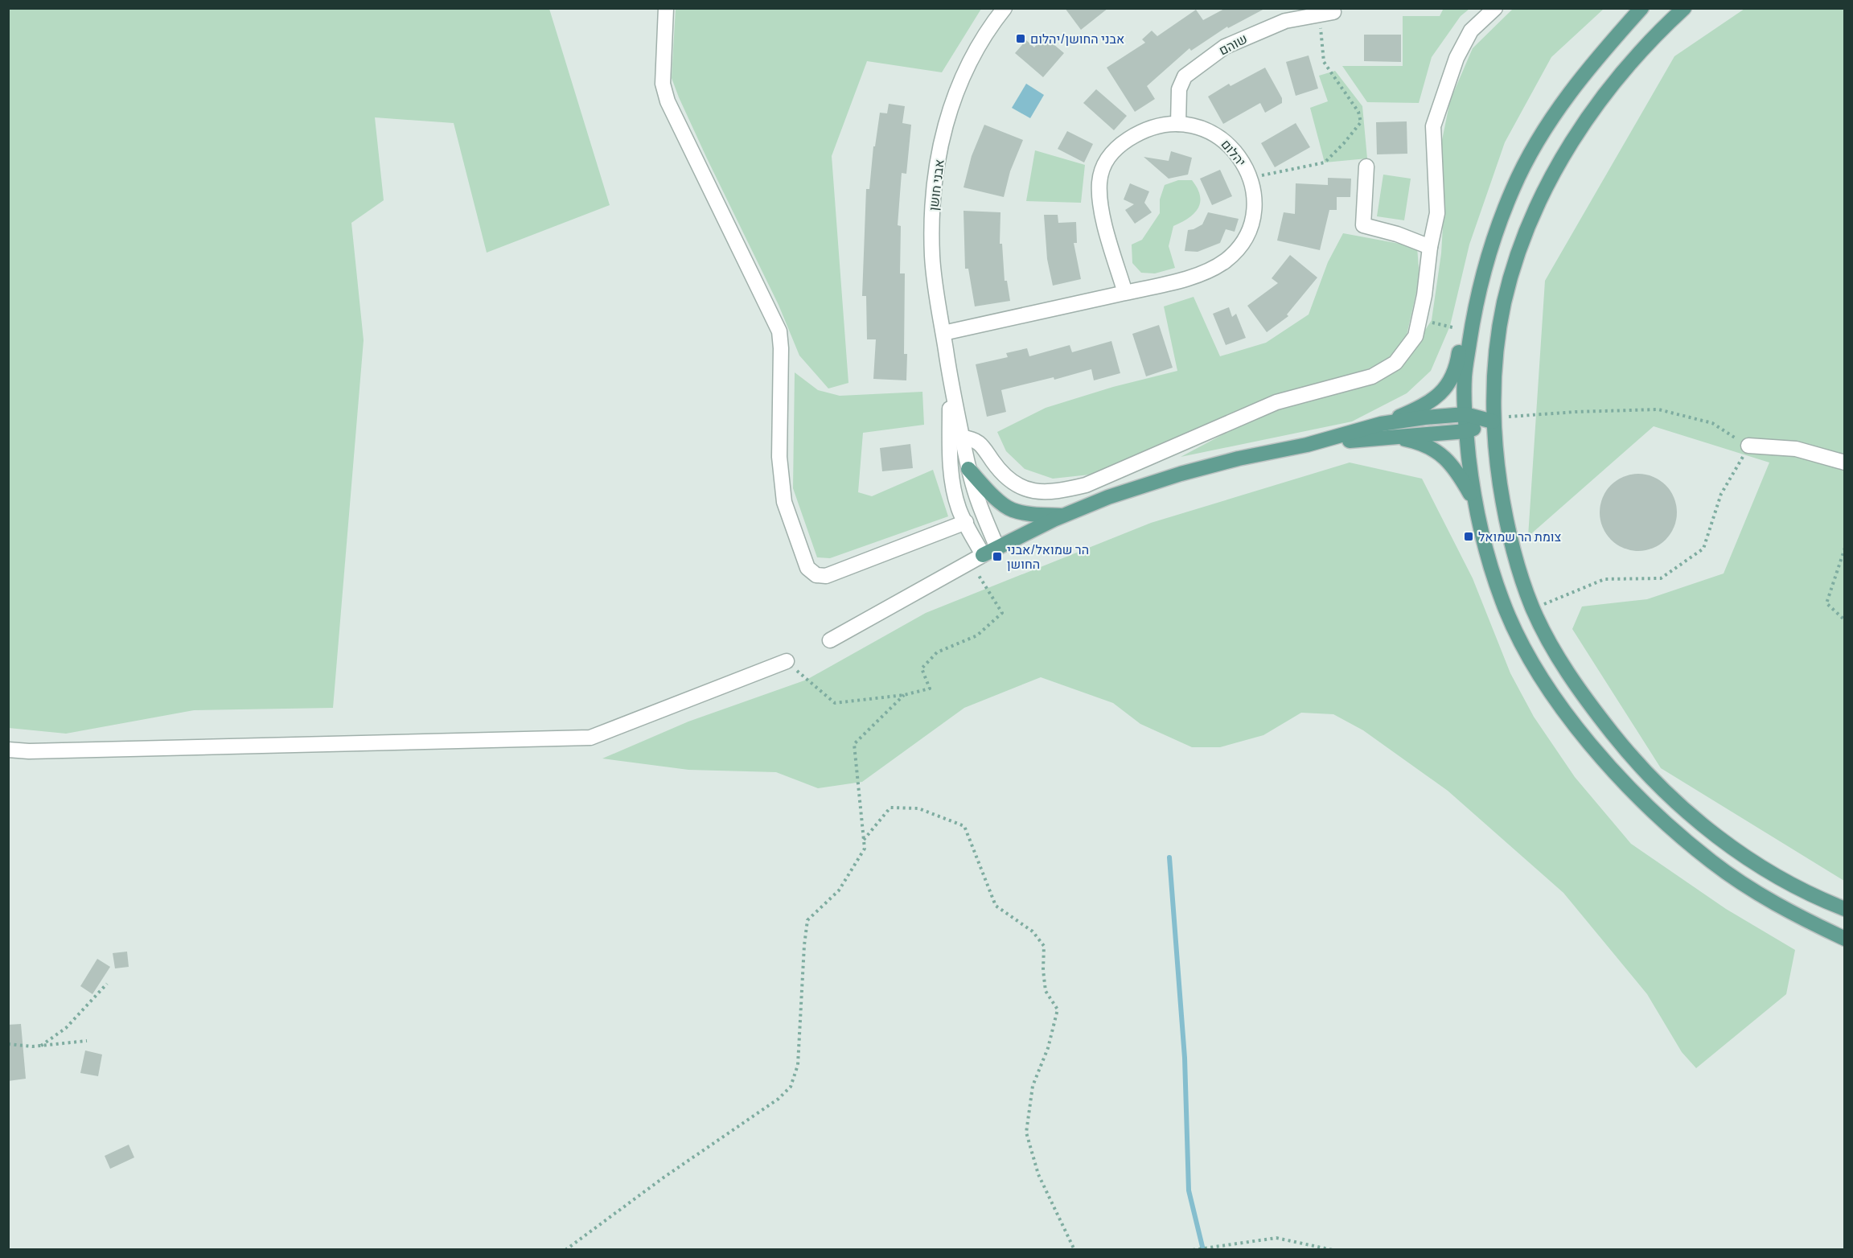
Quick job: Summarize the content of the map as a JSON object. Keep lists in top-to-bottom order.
{
  "streets": {
    "street": ["שוהם", "יהלום", "אבני חושן"]
  },
  "crossings": [
    ["שוהם", "יהלום"],
    ["יהלום", "אבני חושן"]
  ],
  "places": {
    "transit": ["אבני החושן/יהלום", "צומת הר שמואל", "הר שמואל/אבני החושן"]
  }
}
